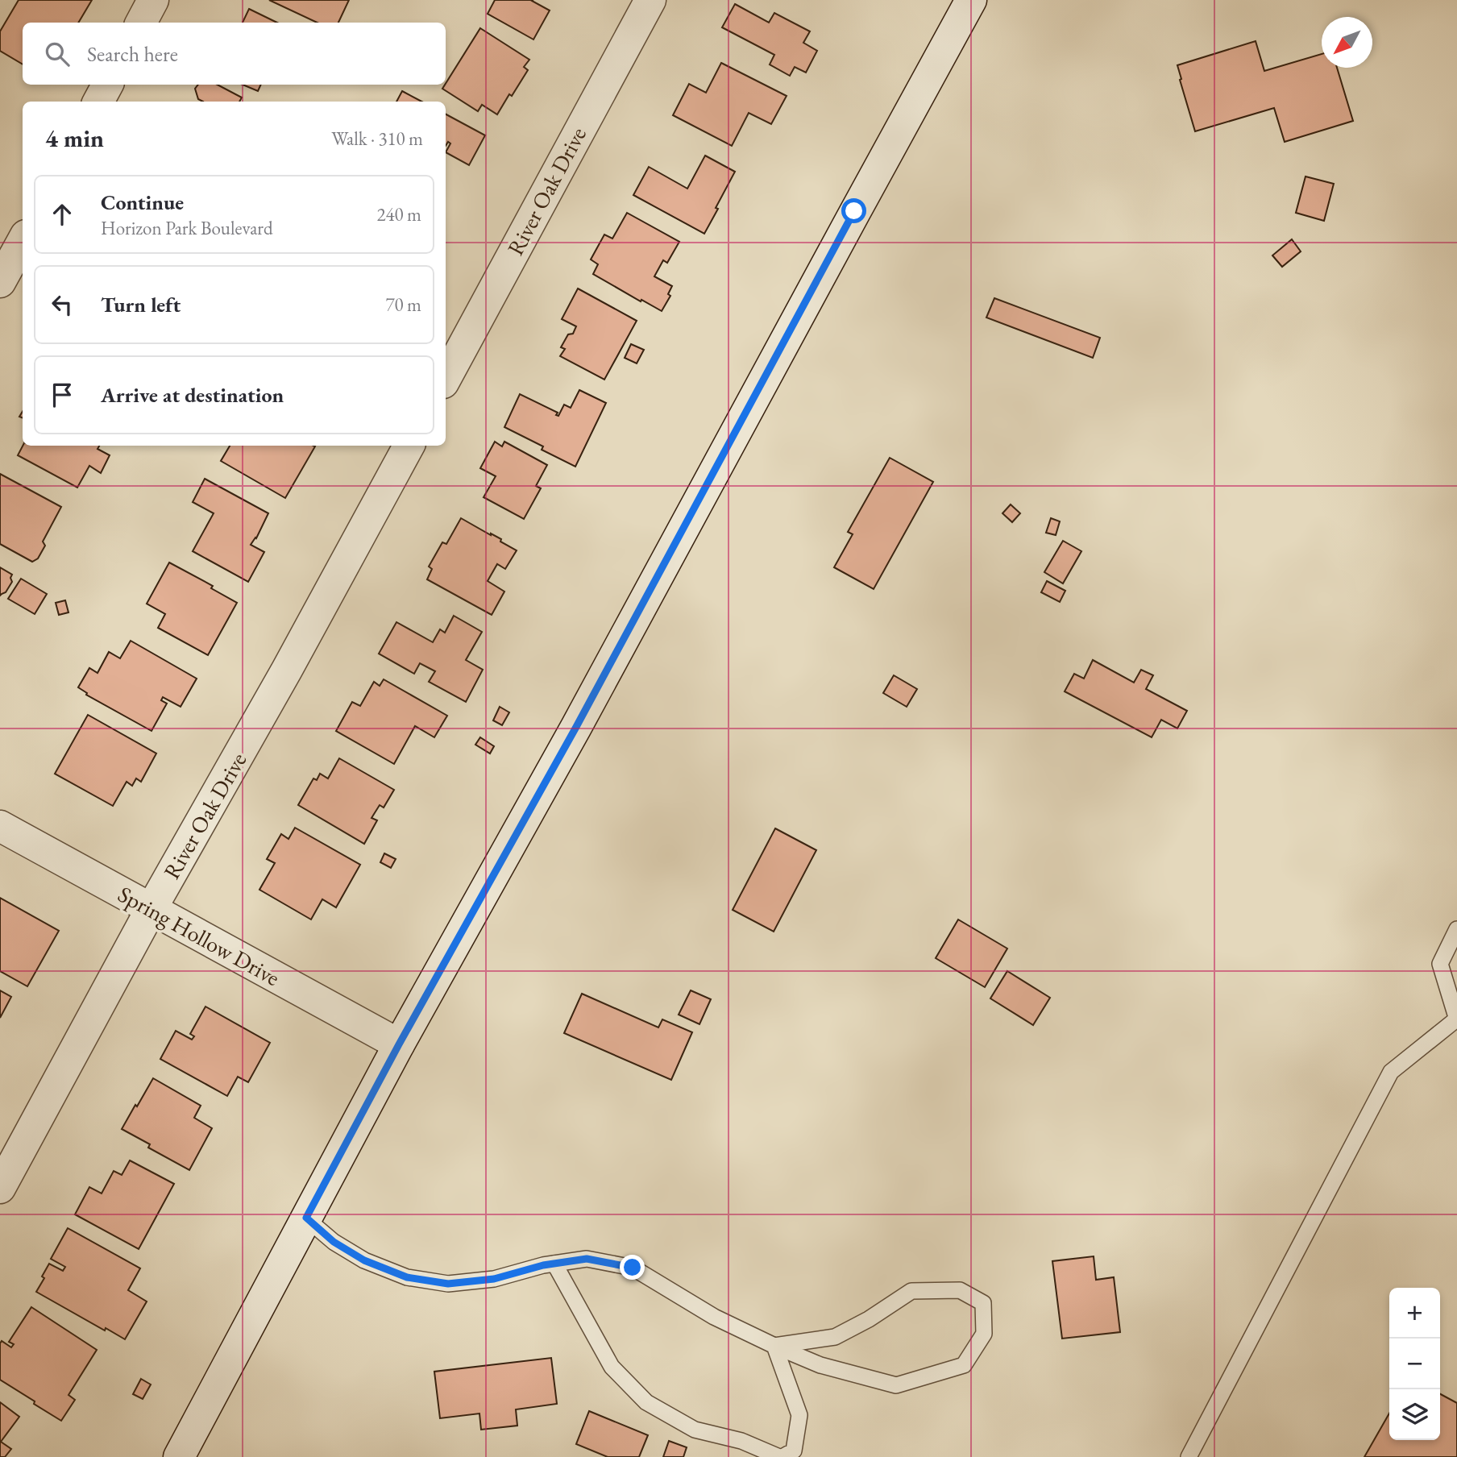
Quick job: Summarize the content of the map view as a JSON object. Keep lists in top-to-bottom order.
{
  "streets": {
    "street": ["River Oak Drive", "Spring Hollow Drive"]
  },
  "crossings": [
    ["River Oak Drive", "Spring Hollow Drive"]
  ],
  "north": "bottom left",
  "page": {
    "search": "Search here",
    "heading": ["4 min", "Walk · 310 m"],
    "list": [
      ["Continue", "Horizon Park Boulevard", "240 m"],
      ["Turn left", "70 m"],
      "Arrive at destination"
    ],
    "map_buttons": ["+", "−"]
  }
}
